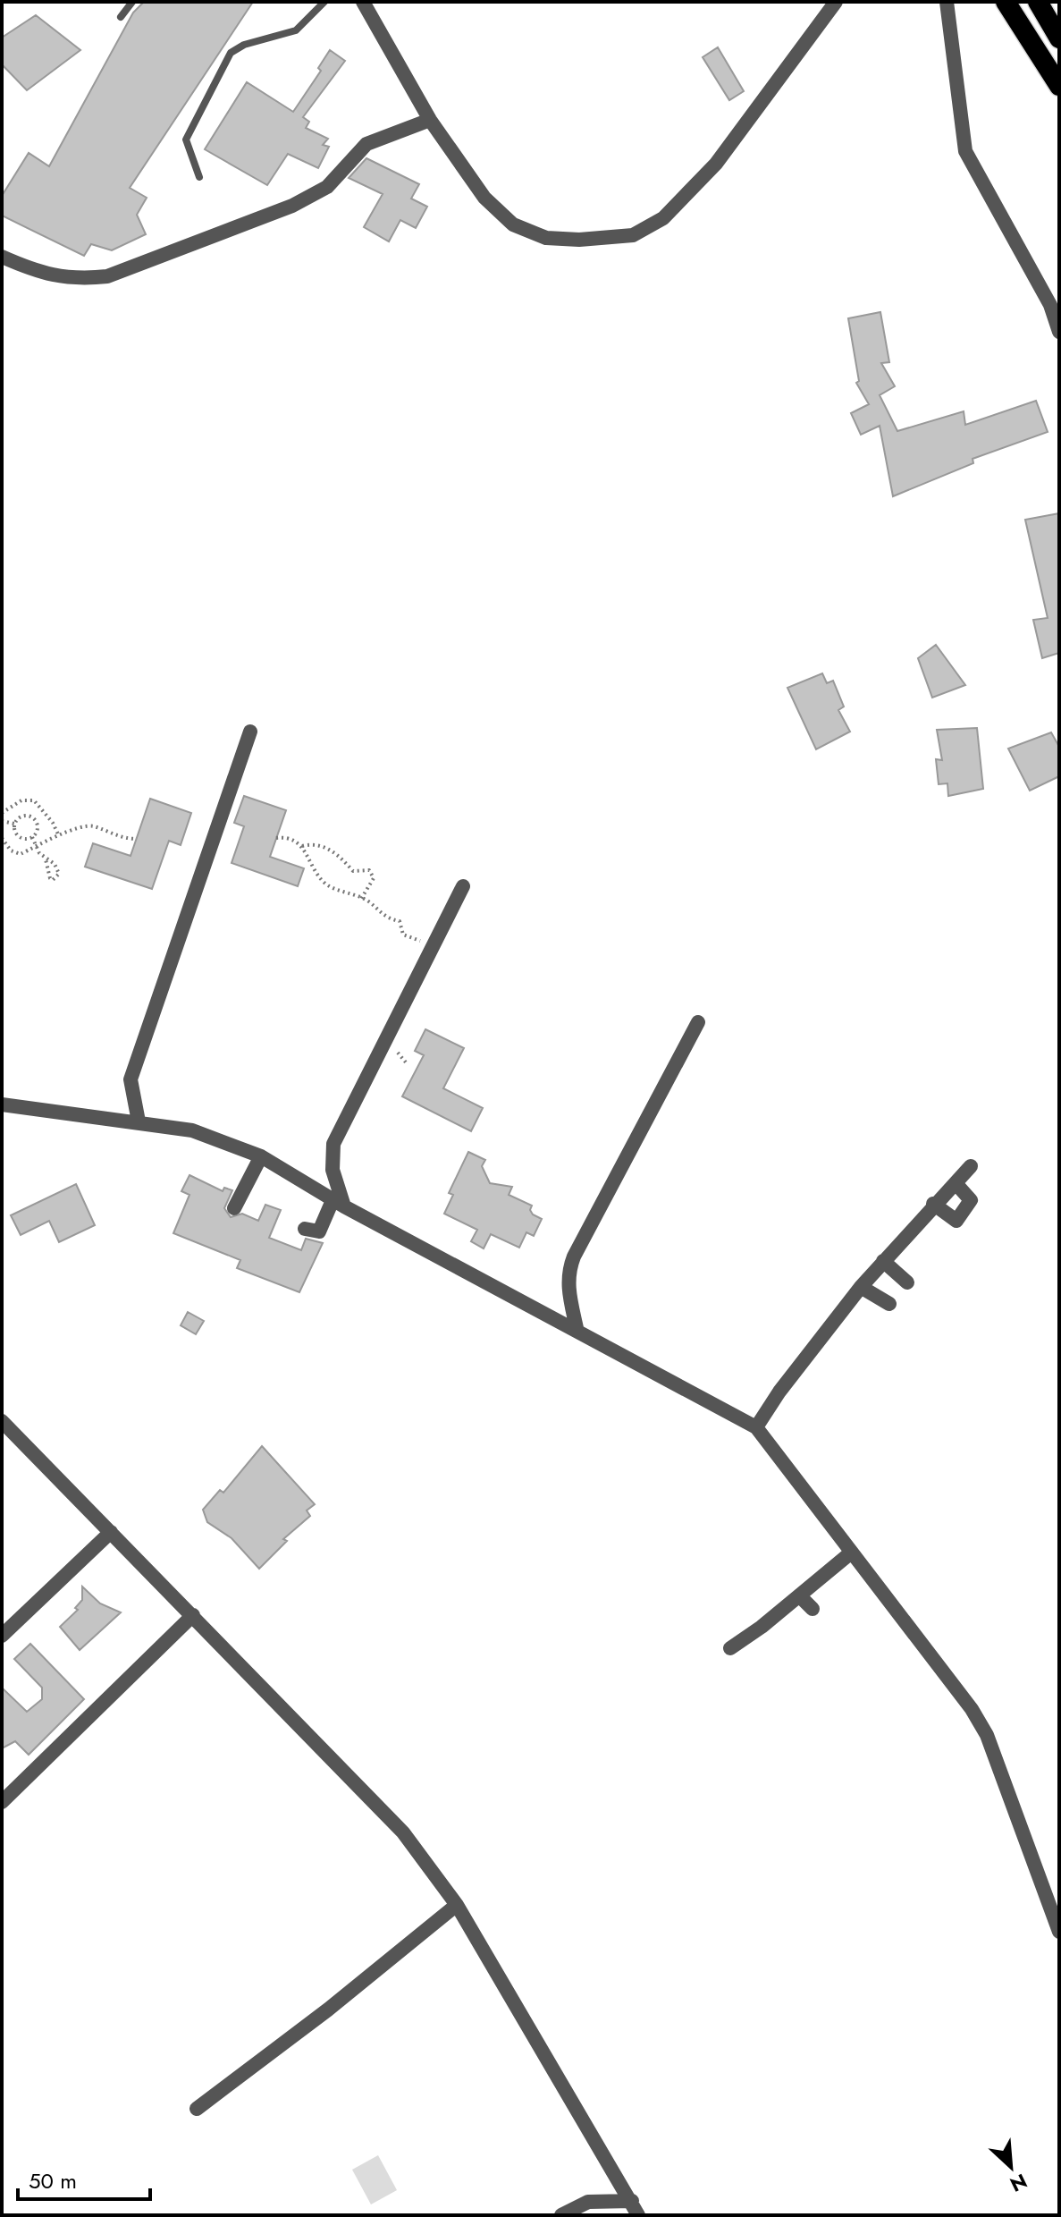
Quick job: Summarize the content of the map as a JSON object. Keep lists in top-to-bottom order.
{
  "scale_bar": "50 m",
  "north": "bottom right"
}
